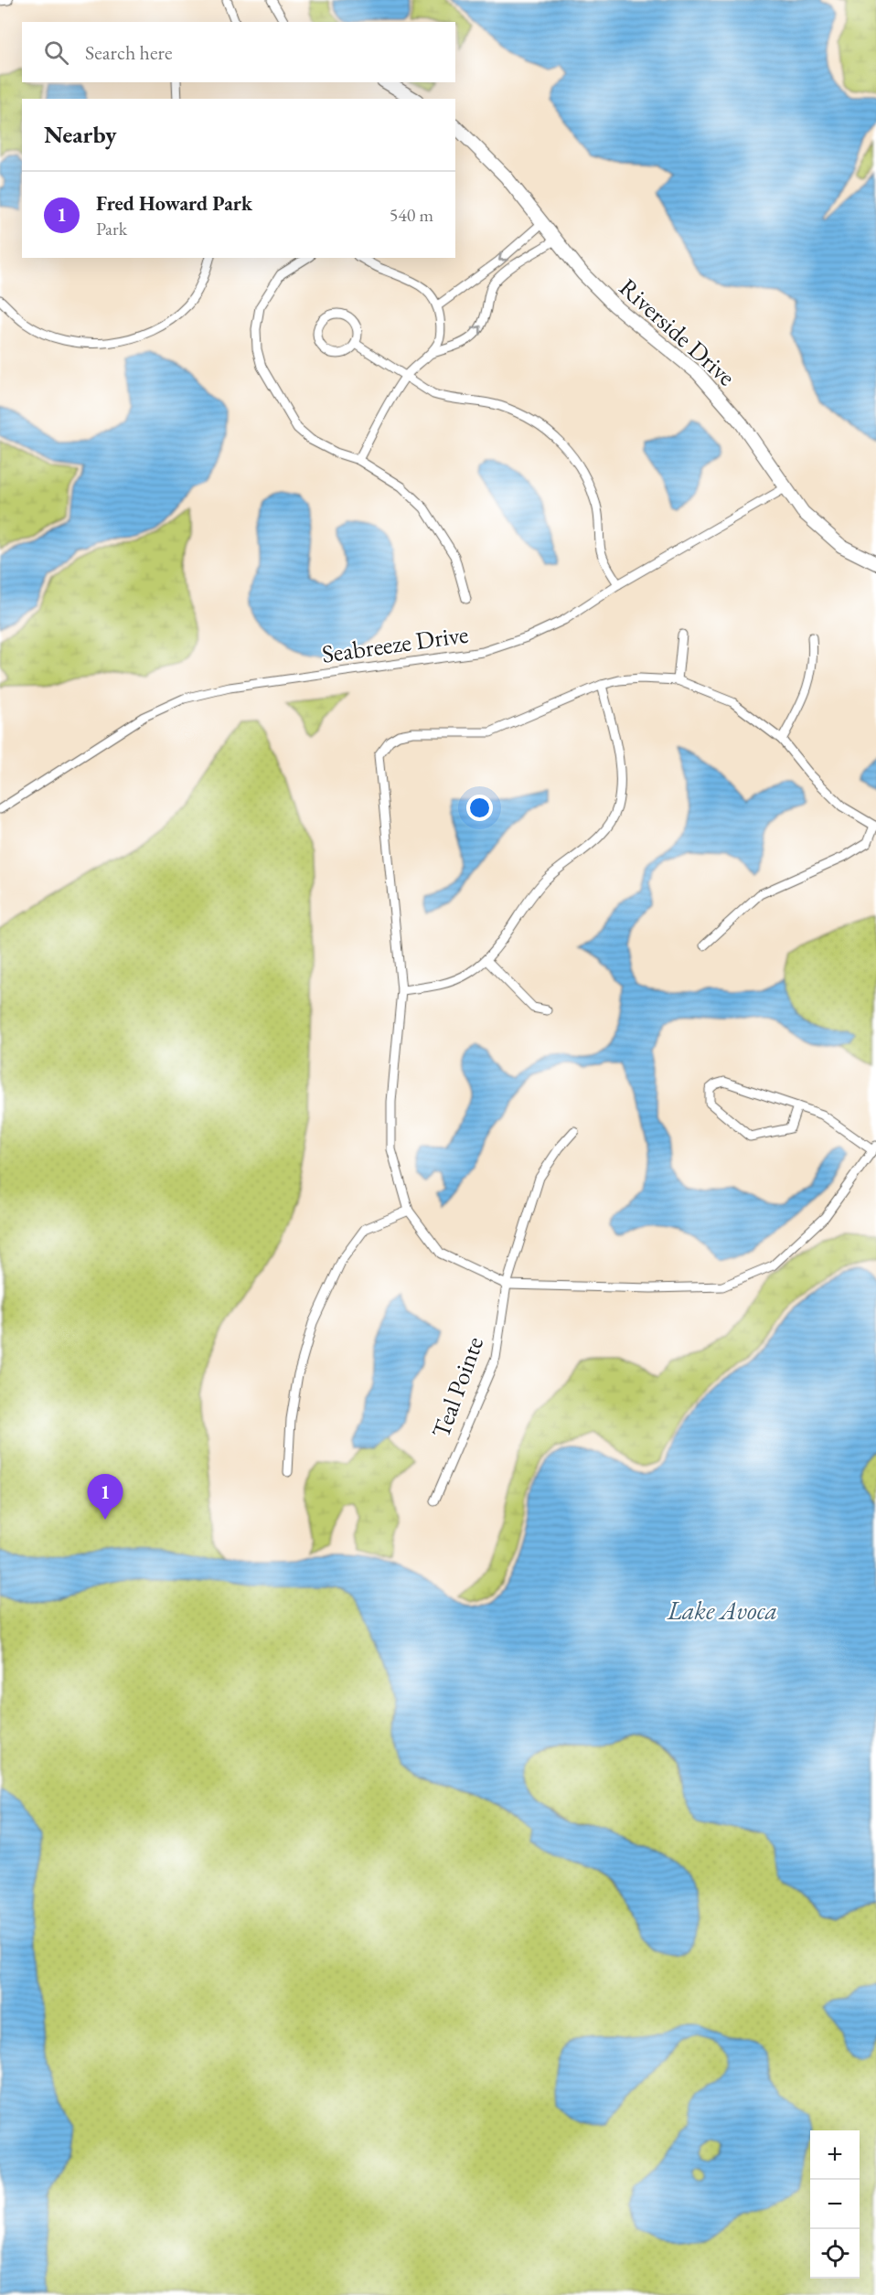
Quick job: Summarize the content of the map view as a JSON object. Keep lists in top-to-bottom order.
{
  "streets": {
    "street": ["Riverside Drive", "Seabreeze Drive", "Teal Pointe"]
  },
  "crossings": [
    ["Riverside Drive", "Seabreeze Drive"]
  ],
  "water": ["Lake Avoca"],
  "page": {
    "search": "Search here",
    "heading": "Nearby",
    "list": [
      {
        "mark": "1",
        "name": "Fred Howard Park",
        "note": "Park",
        "value": "540 m"
      }
    ],
    "pins": "1",
    "map_buttons": ["+", "−"]
  }
}
